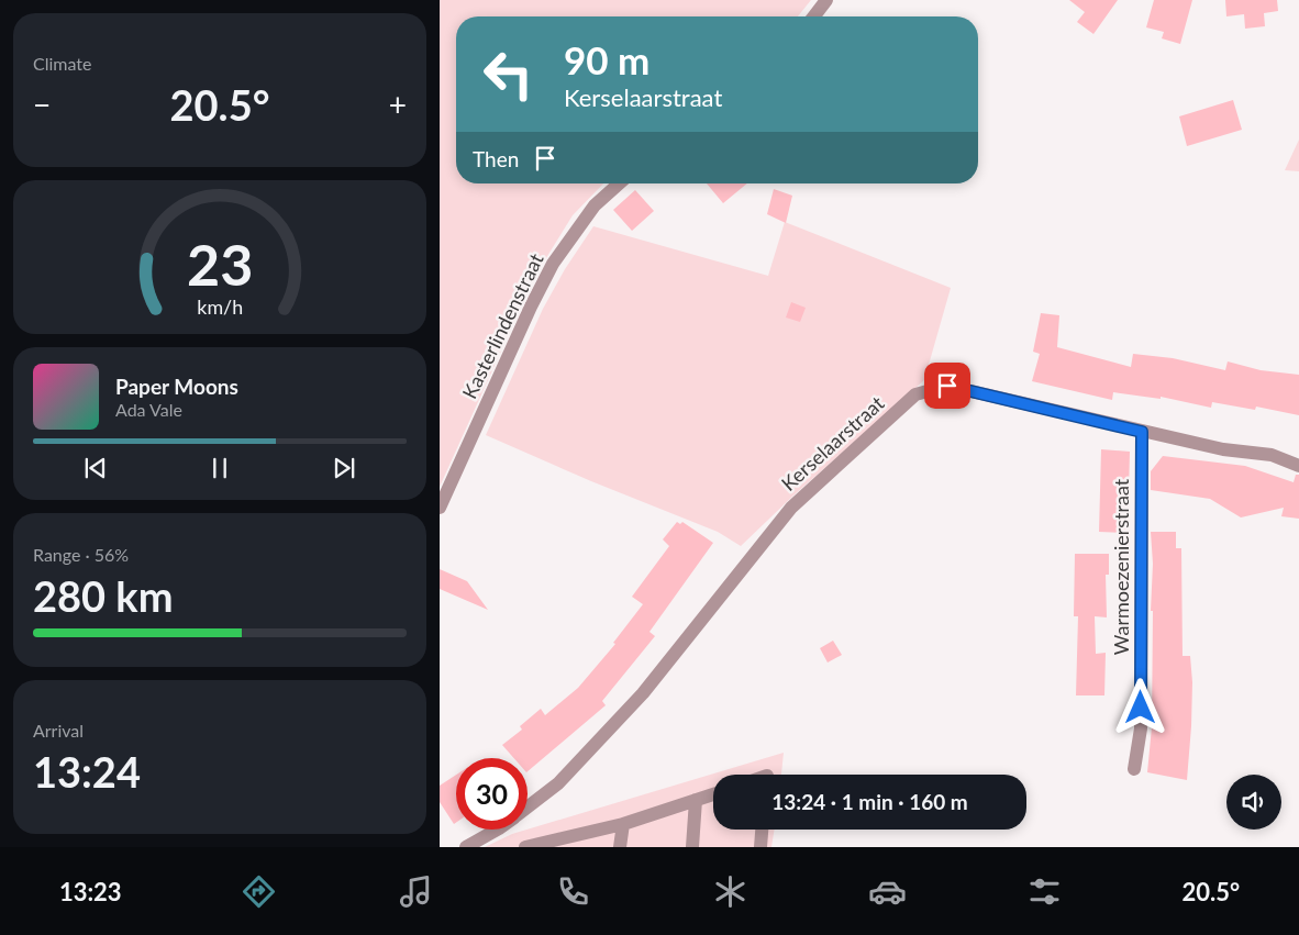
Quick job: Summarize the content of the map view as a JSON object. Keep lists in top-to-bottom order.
{
  "streets": {
    "street": ["Kasterlindenstraat", "Kerselaarstraat", "Warmoezenierstraat"]
  },
  "crossings": [
    ["Kerselaarstraat", "Warmoezenierstraat"]
  ],
  "page": {
    "tile": [
      "Climate",
      ["Range · 56%", "280 km"],
      ["Arrival", "13:24"]
    ],
    "turn": ["90 m", "Kerselaarstraat"],
    "heat": ["−", "20.5°", "+"],
    "then": "Then",
    "song": ["Paper Moons", "Ada Vale"],
    "limit": "30",
    "trip": "13:24 · 1 min · 160 m",
    "tabs": ["13:23", "20.5°"],
    "gauge": ["23", "km/h"]
  }
}
